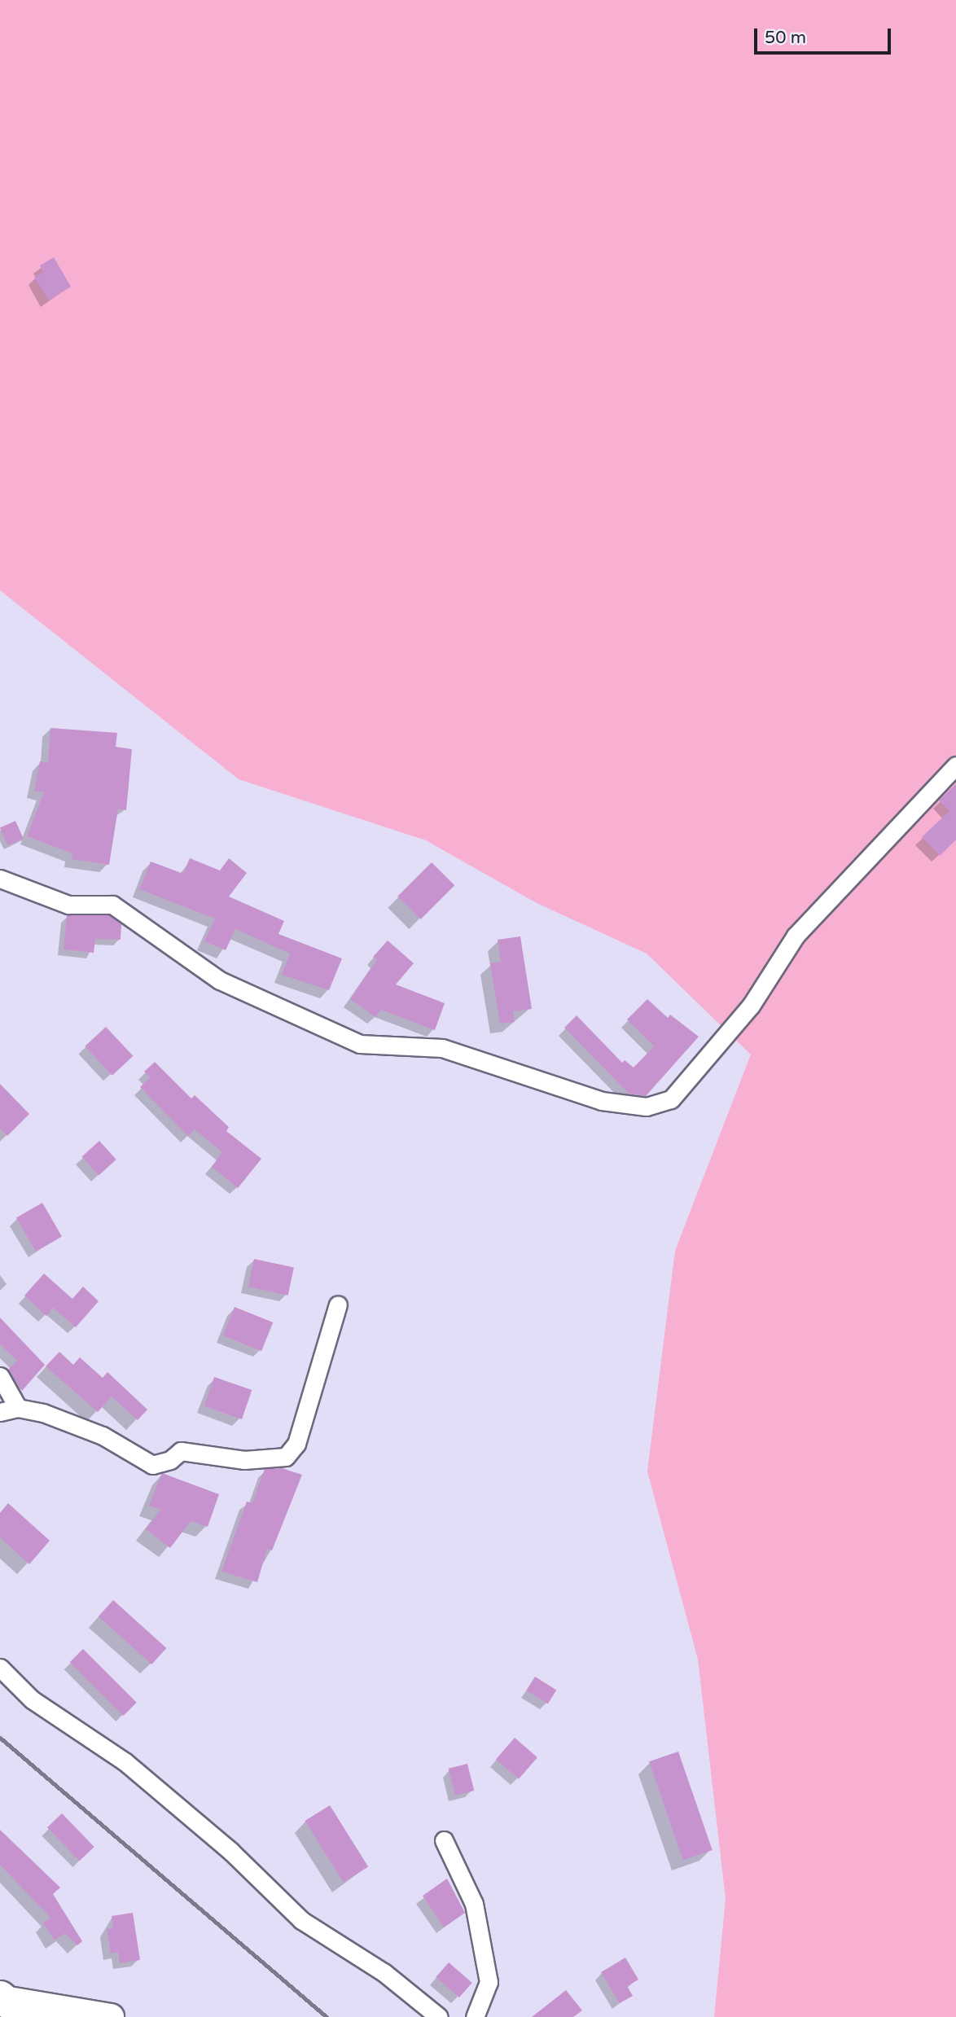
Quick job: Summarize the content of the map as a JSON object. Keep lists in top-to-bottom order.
{
  "scale_bar": "50 m"
}
